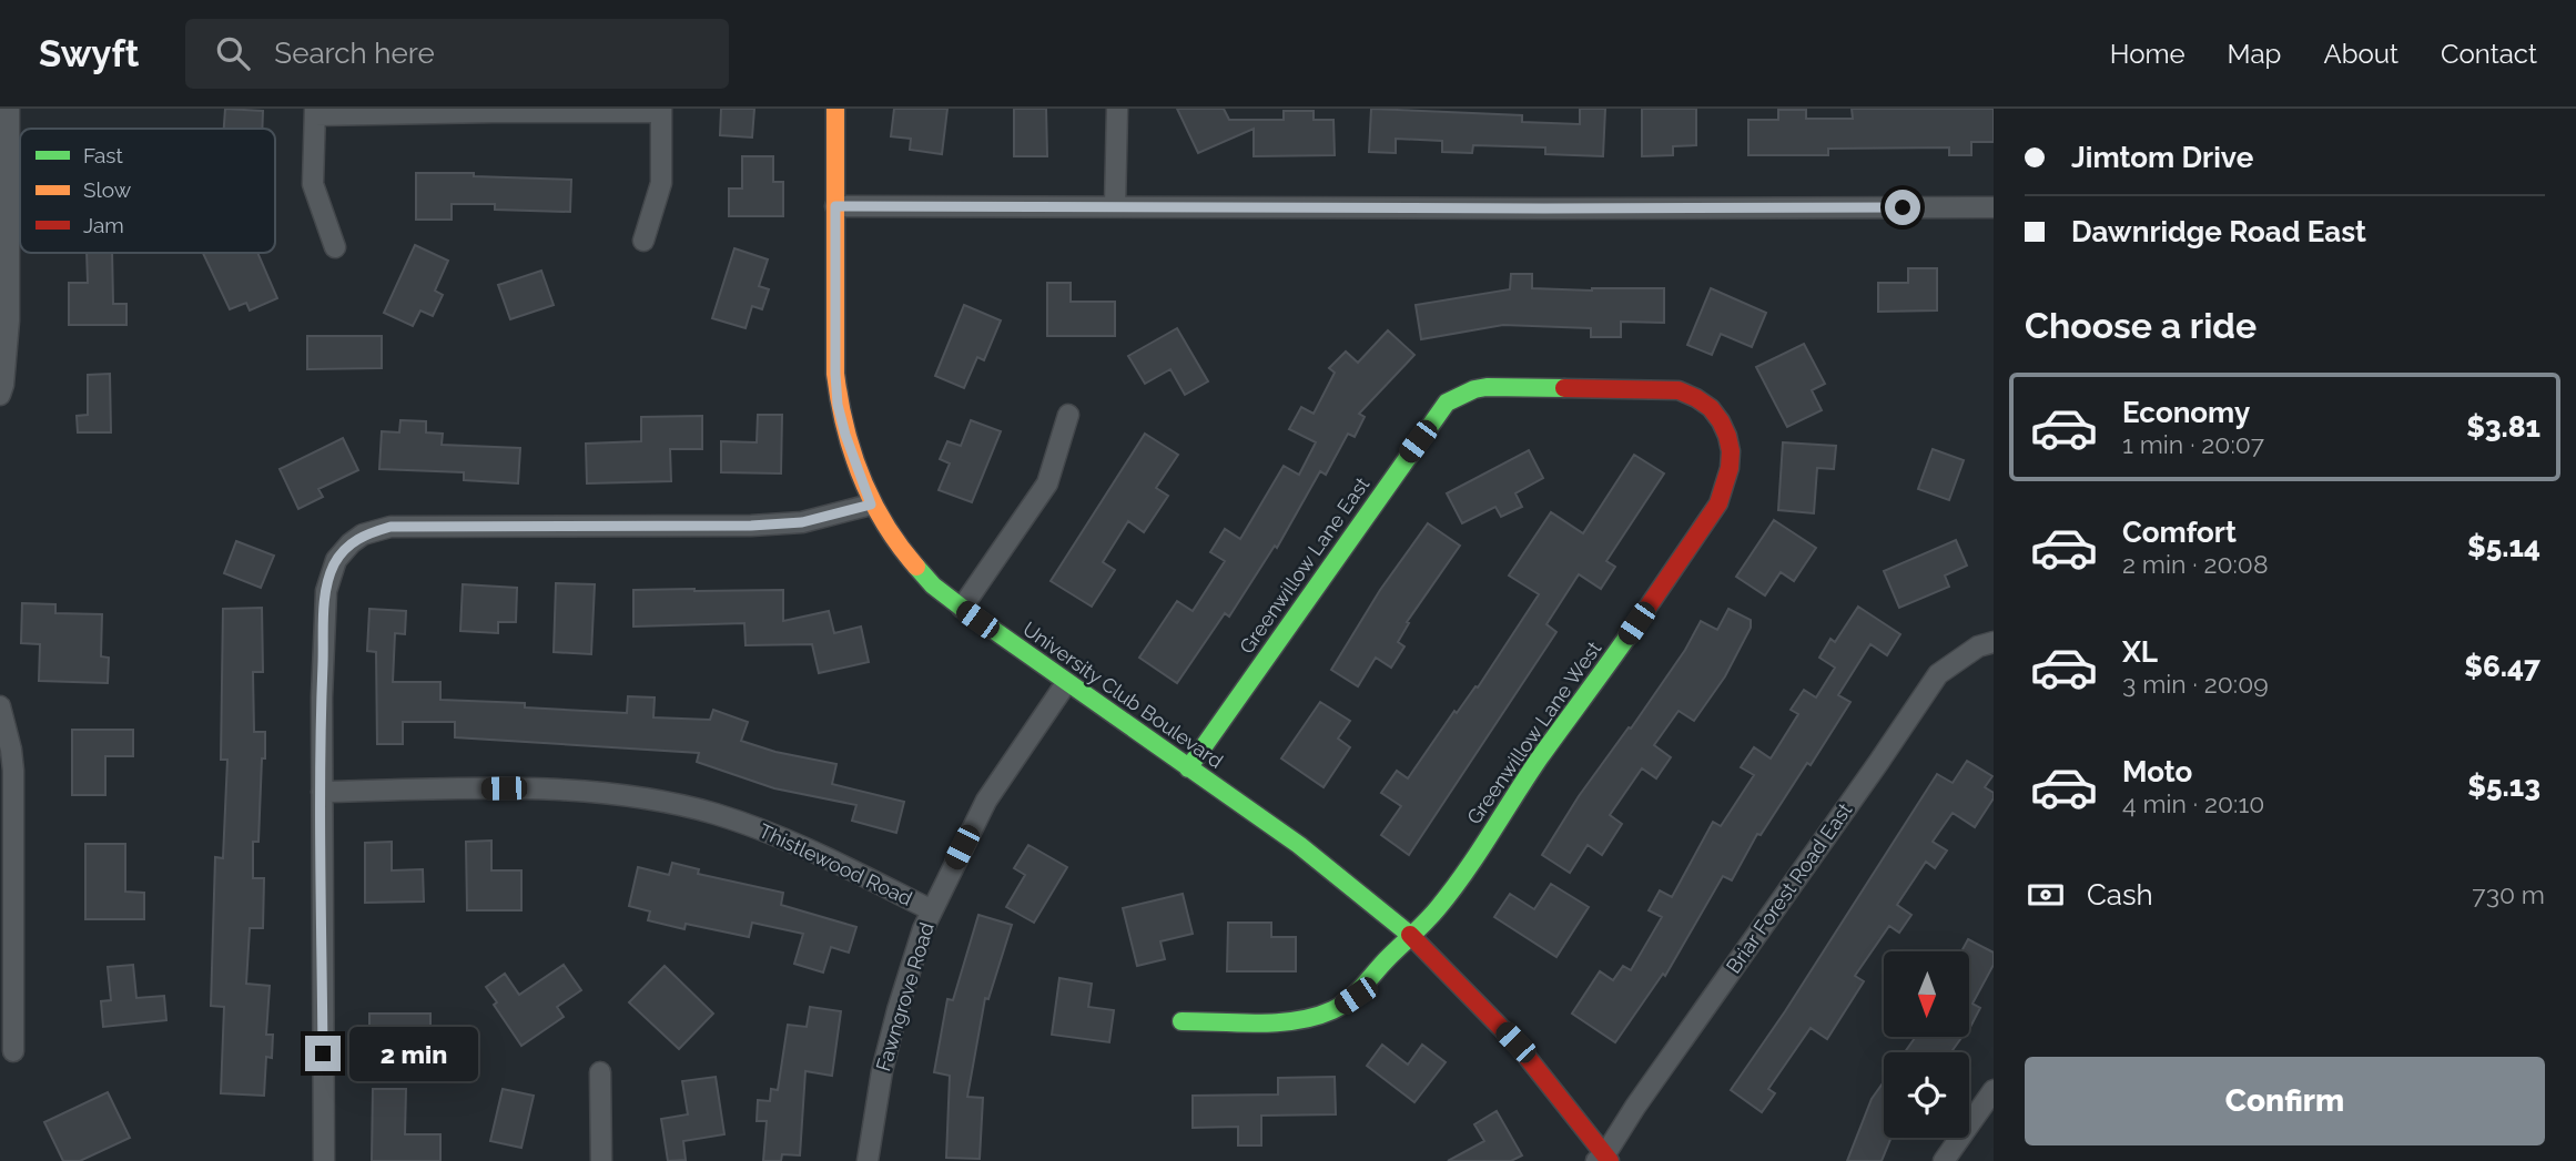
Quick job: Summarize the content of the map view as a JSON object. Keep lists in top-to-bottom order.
{
  "streets": {
    "street": [
      "Greenwillow Lane East",
      "University Club Boulevard",
      "Greenwillow Lane West",
      "Thistlewood Road",
      "Briar Forest Road East",
      "Fawngrove Road"
    ]
  },
  "crossings": [
    ["Greenwillow Lane East", "University Club Boulevard"],
    ["Greenwillow Lane East", "Greenwillow Lane West"],
    ["University Club Boulevard", "Greenwillow Lane West"],
    ["University Club Boulevard", "Briar Forest Road East"],
    ["University Club Boulevard", "Fawngrove Road"],
    ["Thistlewood Road", "Fawngrove Road"]
  ],
  "legend": ["Fast", "Slow", "Jam"],
  "north": "bottom",
  "page": {
    "header": "Swyft",
    "search": "Search here",
    "nav": [
      "Home",
      "Map",
      "About",
      "Contact"
    ],
    "banner": ["Jimtom Drive", "Dawnridge Road East"],
    "heading": "Choose a ride",
    "list": [
      {
        "name": "Economy",
        "note": "1 min · 20:07",
        "value": "$3.81"
      },
      {
        "name": "Comfort",
        "note": "2 min · 20:08",
        "value": "$5.14"
      },
      {
        "name": "XL",
        "note": "3 min · 20:09",
        "value": "$6.47"
      },
      {
        "name": "Moto",
        "note": "4 min · 20:10",
        "value": "$5.13"
      }
    ],
    "pay": ["Cash", "730 m"],
    "bubble": "2 min",
    "buttons": "Confirm"
  }
}
